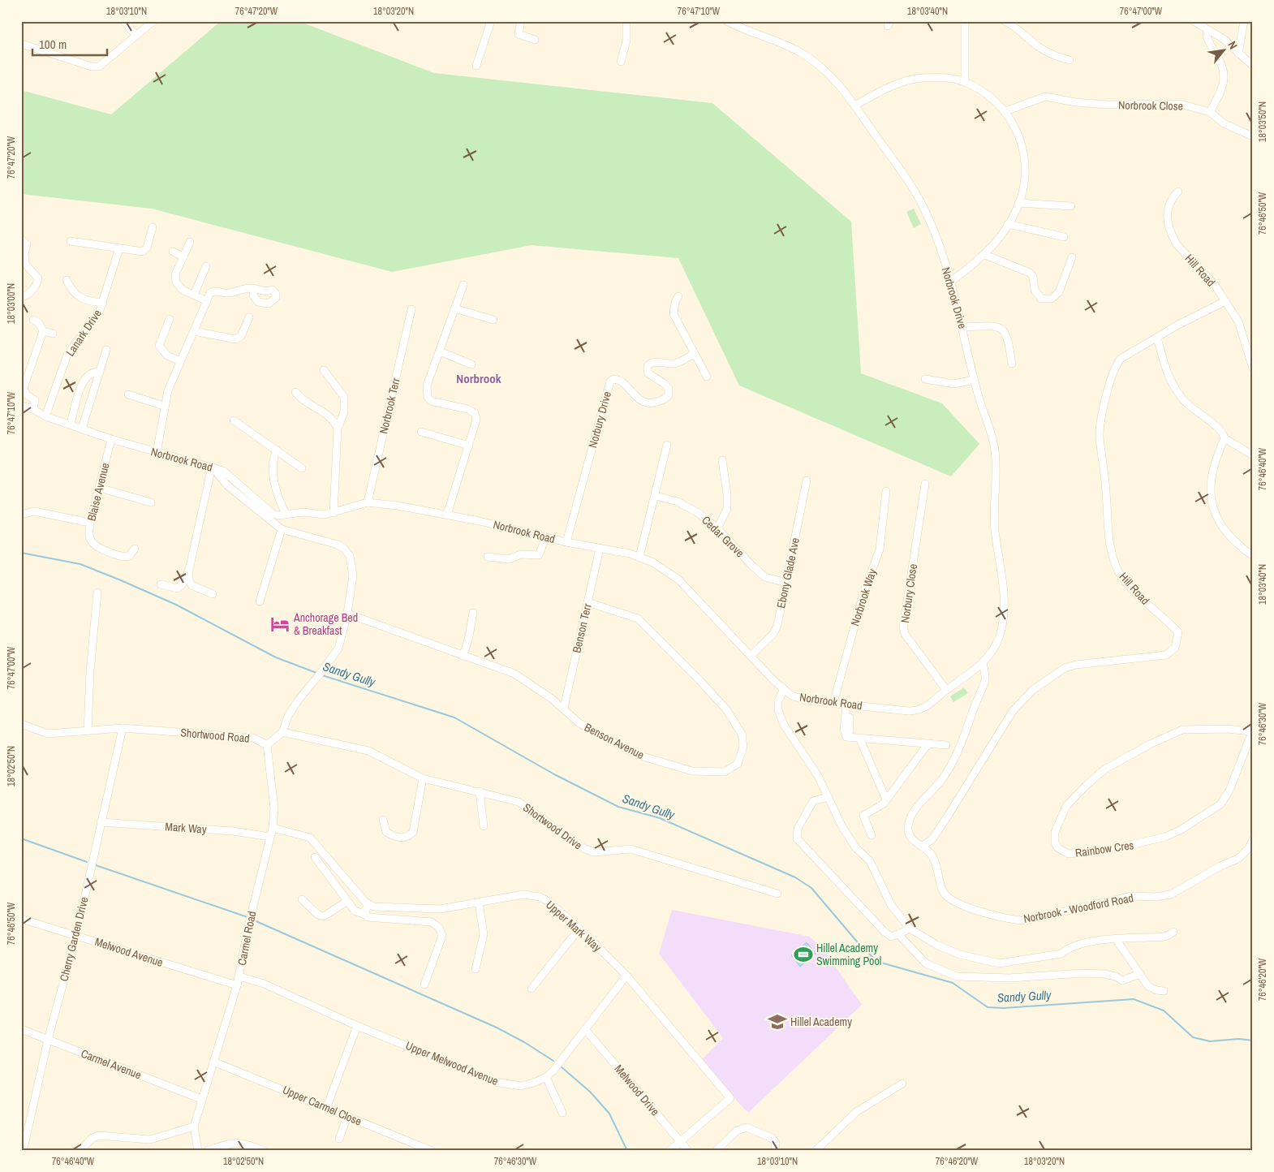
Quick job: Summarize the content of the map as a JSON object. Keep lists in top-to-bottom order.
{
  "streets": {
    "street": [
      "Norbrook Close",
      "Hill Road",
      "Norbrook Drive",
      "Lanark Drive",
      "Norbrook Terr",
      "Norbury Drive",
      "Norbrook Road",
      "Blaise Avenue",
      "Cedar Grove",
      "Ebony Glade Ave",
      "Norbury Close",
      "Norbrook Way",
      "Benson Terr",
      "Shortwood Road",
      "Benson Avenue",
      "Shortwood Drive",
      "Mark Way",
      "Rainbow Cres",
      "Norbrook - Woodford Road",
      "Upper Mark Way",
      "Carmel Road",
      "Cherry Garden Drive",
      "Melwood Avenue",
      "Upper Melwood Avenue",
      "Carmel Avenue",
      "Melwood Drive",
      "Upper Carmel Close"
    ]
  },
  "crossings": [
    ["Hill Road", "Norbrook - Woodford Road"],
    ["Norbrook Drive", "Norbrook Road"],
    ["Norbrook Drive", "Norbrook - Woodford Road"],
    ["Lanark Drive", "Norbrook Road"],
    ["Norbrook Terr", "Norbrook Road"],
    ["Norbury Drive", "Norbrook Road"],
    ["Norbrook Road", "Blaise Avenue"],
    ["Norbrook Road", "Ebony Glade Ave"],
    ["Norbrook Road", "Norbury Close"],
    ["Norbrook Road", "Norbrook Way"],
    ["Norbrook Road", "Benson Terr"],
    ["Norbrook Road", "Norbrook - Woodford Road"],
    ["Cedar Grove", "Ebony Glade Ave"],
    ["Benson Terr", "Benson Avenue"],
    ["Shortwood Road", "Carmel Road"],
    ["Shortwood Road", "Cherry Garden Drive"],
    ["Mark Way", "Carmel Road"],
    ["Mark Way", "Cherry Garden Drive"],
    ["Upper Mark Way", "Upper Melwood Avenue"],
    ["Upper Mark Way", "Melwood Drive"],
    ["Carmel Road", "Melwood Avenue"],
    ["Carmel Road", "Upper Melwood Avenue"],
    ["Carmel Road", "Carmel Avenue"],
    ["Carmel Road", "Upper Carmel Close"],
    ["Cherry Garden Drive", "Melwood Avenue"],
    ["Cherry Garden Drive", "Carmel Avenue"],
    ["Upper Melwood Avenue", "Melwood Drive"]
  ],
  "districts": ["Norbrook"],
  "water": ["Sandy Gully"],
  "places": {
    "hotel": ["Anchorage Bed & Breakfast"],
    "sports": ["Hillel Academy Swimming Pool"],
    "school or university": ["Hillel Academy"]
  },
  "scale_bar": "100 m",
  "north": "top right",
  "coordinates": [
    "18°03'10\"N",
    "76°47'20\"W",
    "18°03'20\"N",
    "76°47'10\"W",
    "18°03'40\"N",
    "76°47'00\"W",
    "18°03'50\"N",
    "76°46'50\"W",
    "18°03'00\"N",
    "76°46'40\"W",
    "76°46'30\"W",
    "18°02'50\"N",
    "76°46'20\"W"
  ]
}
